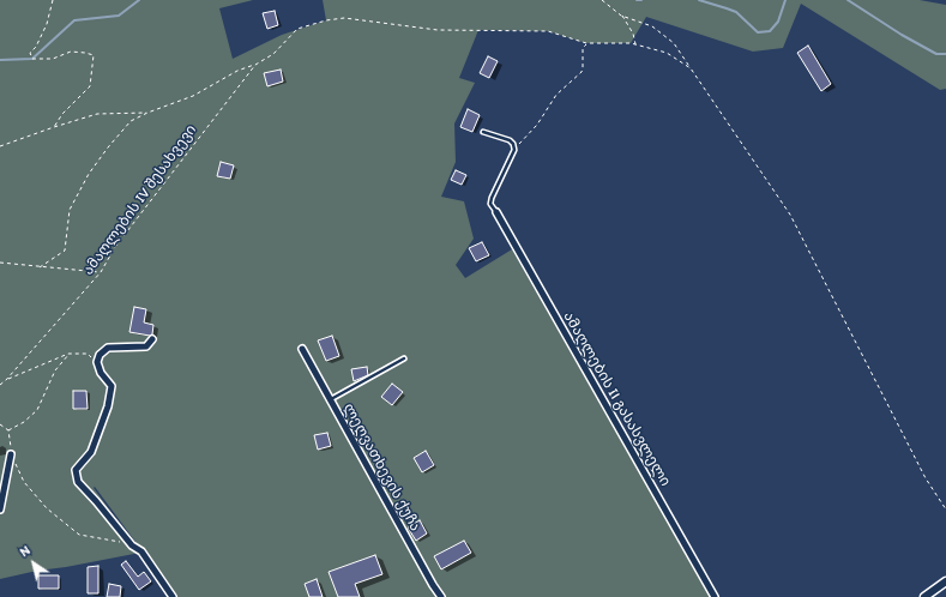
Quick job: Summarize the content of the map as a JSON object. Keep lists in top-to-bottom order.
{
  "streets": {
    "street": ["ამაღლების II გასასვლელი", "ლეღვათხევის ქუჩა"],
    "path": ["ამაღლების IV შესახვევი"]
  },
  "north": "top left"
}
